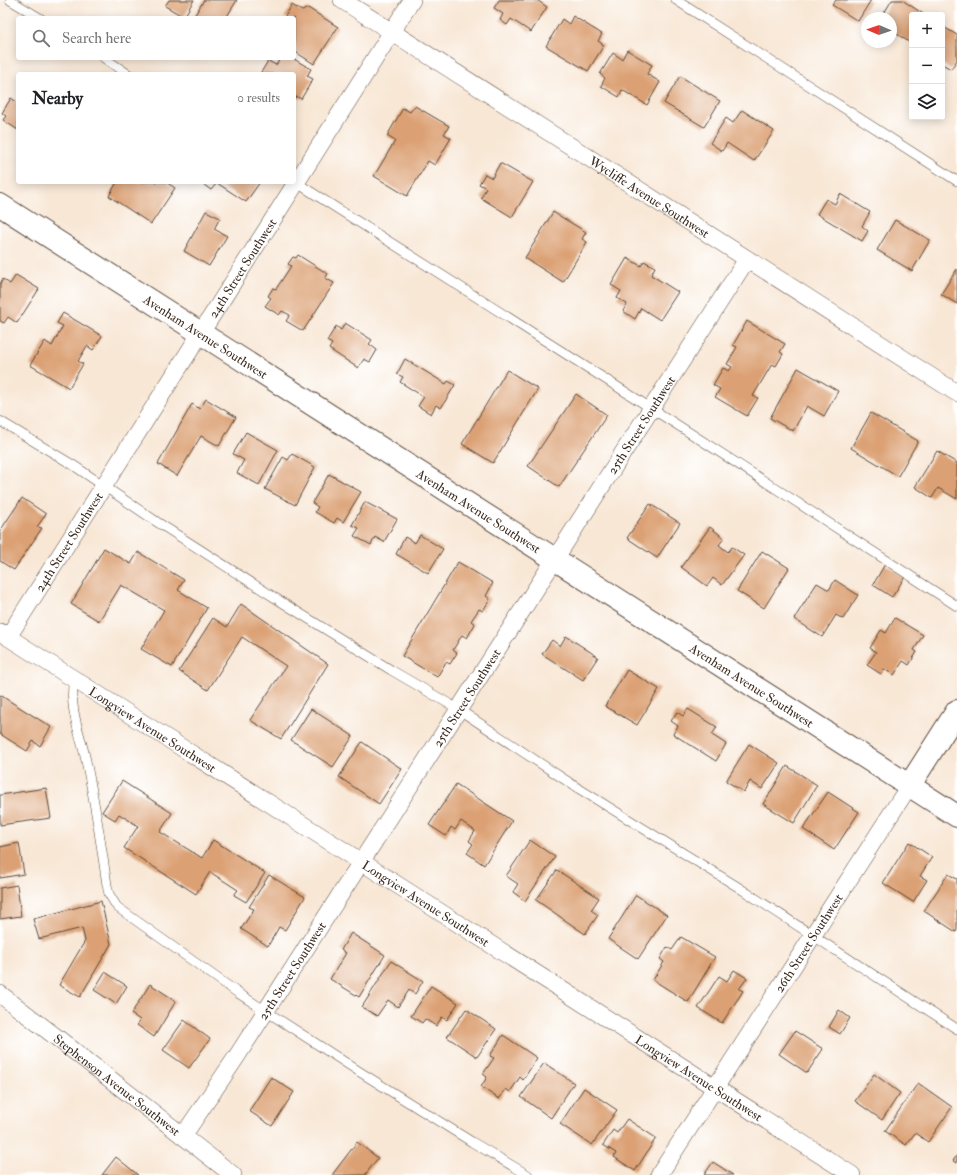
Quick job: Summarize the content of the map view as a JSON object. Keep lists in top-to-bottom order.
{
  "streets": {
    "street": [
      "Wycliffe Avenue Southwest",
      "24th Street Southwest",
      "Avenham Avenue Southwest",
      "25th Street Southwest",
      "Longview Avenue Southwest",
      "26th Street Southwest",
      "Stephenson Avenue Southwest"
    ]
  },
  "crossings": [
    ["Wycliffe Avenue Southwest", "24th Street Southwest"],
    ["Wycliffe Avenue Southwest", "25th Street Southwest"],
    ["24th Street Southwest", "Avenham Avenue Southwest"],
    ["24th Street Southwest", "Longview Avenue Southwest"],
    ["Avenham Avenue Southwest", "25th Street Southwest"],
    ["Avenham Avenue Southwest", "26th Street Southwest"],
    ["25th Street Southwest", "Longview Avenue Southwest"],
    ["25th Street Southwest", "Stephenson Avenue Southwest"],
    ["Longview Avenue Southwest", "26th Street Southwest"]
  ],
  "north": "left",
  "page": {
    "map_buttons": ["+", "−"],
    "search": "Search here",
    "heading": ["Nearby", "0 results"]
  }
}
